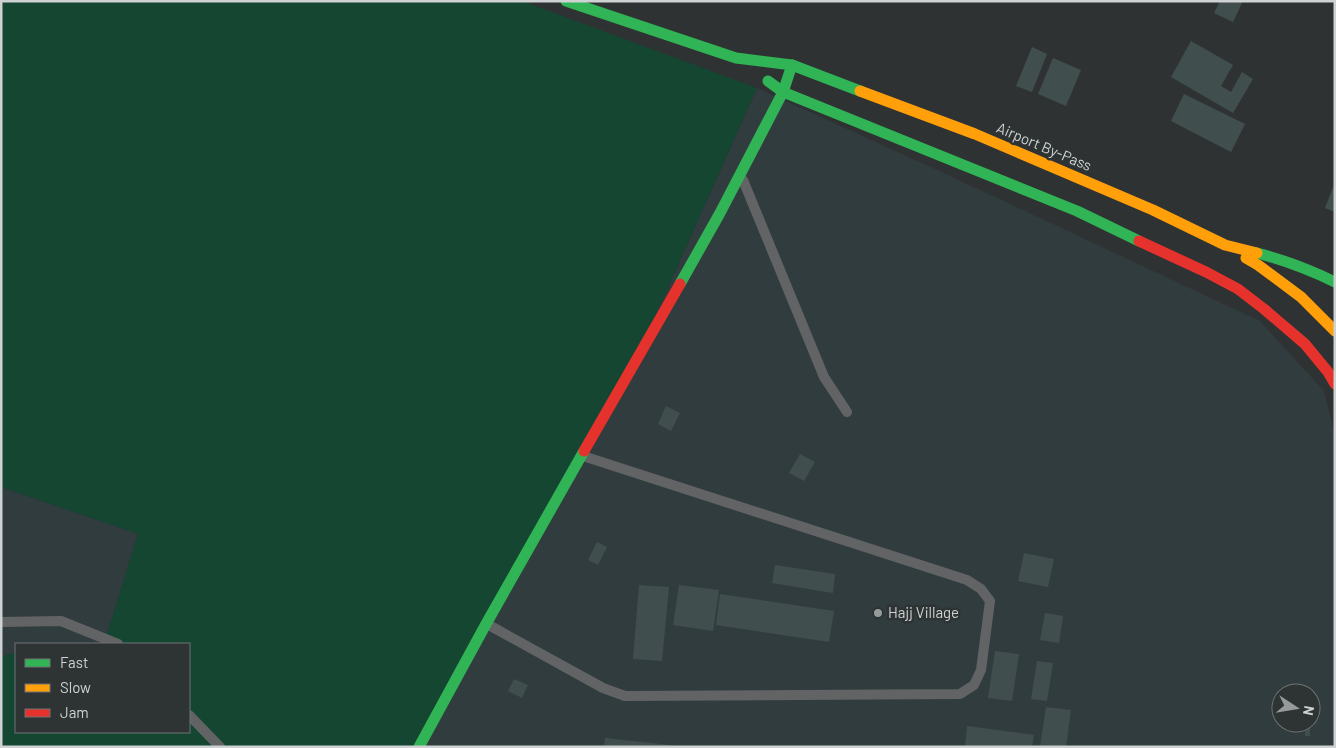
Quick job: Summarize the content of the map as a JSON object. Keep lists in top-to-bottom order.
{
  "streets": {
    "main road": ["Airport By-Pass"]
  },
  "places": ["Hajj Village"],
  "legend": ["Fast", "Slow", "Jam"],
  "north": "right"
}
